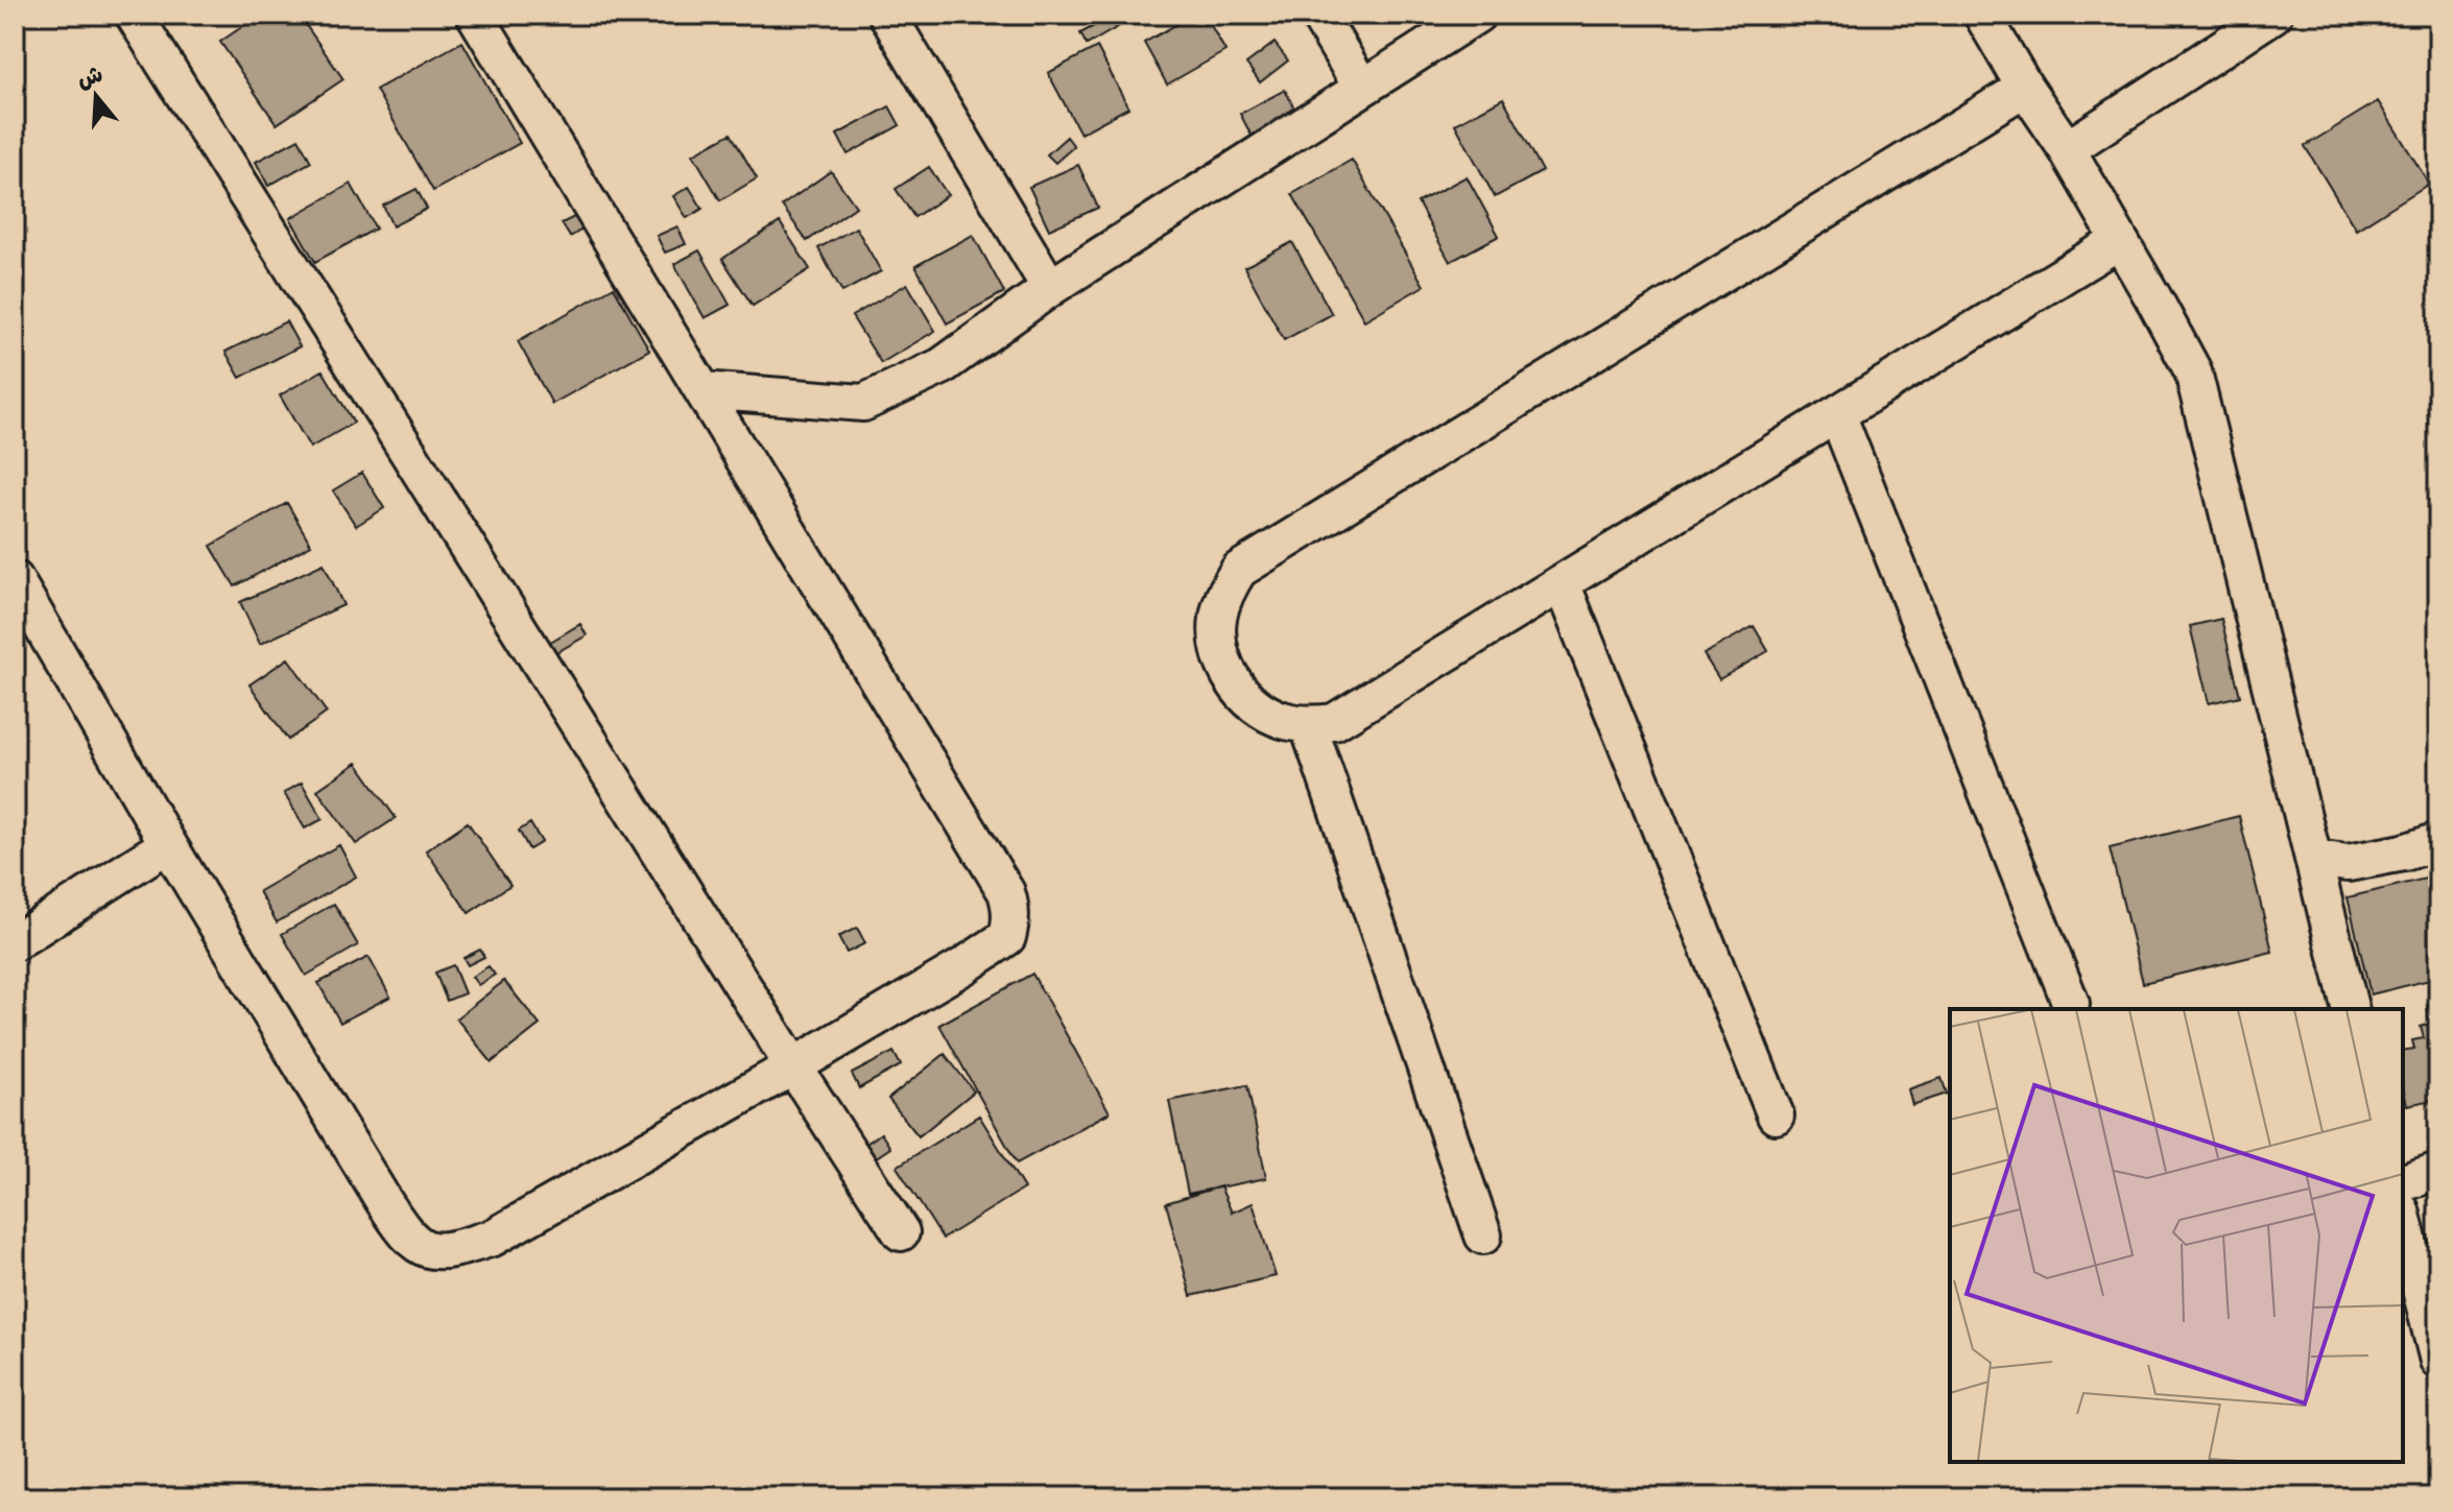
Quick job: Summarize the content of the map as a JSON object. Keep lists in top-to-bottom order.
{
  "north": "top"
}
